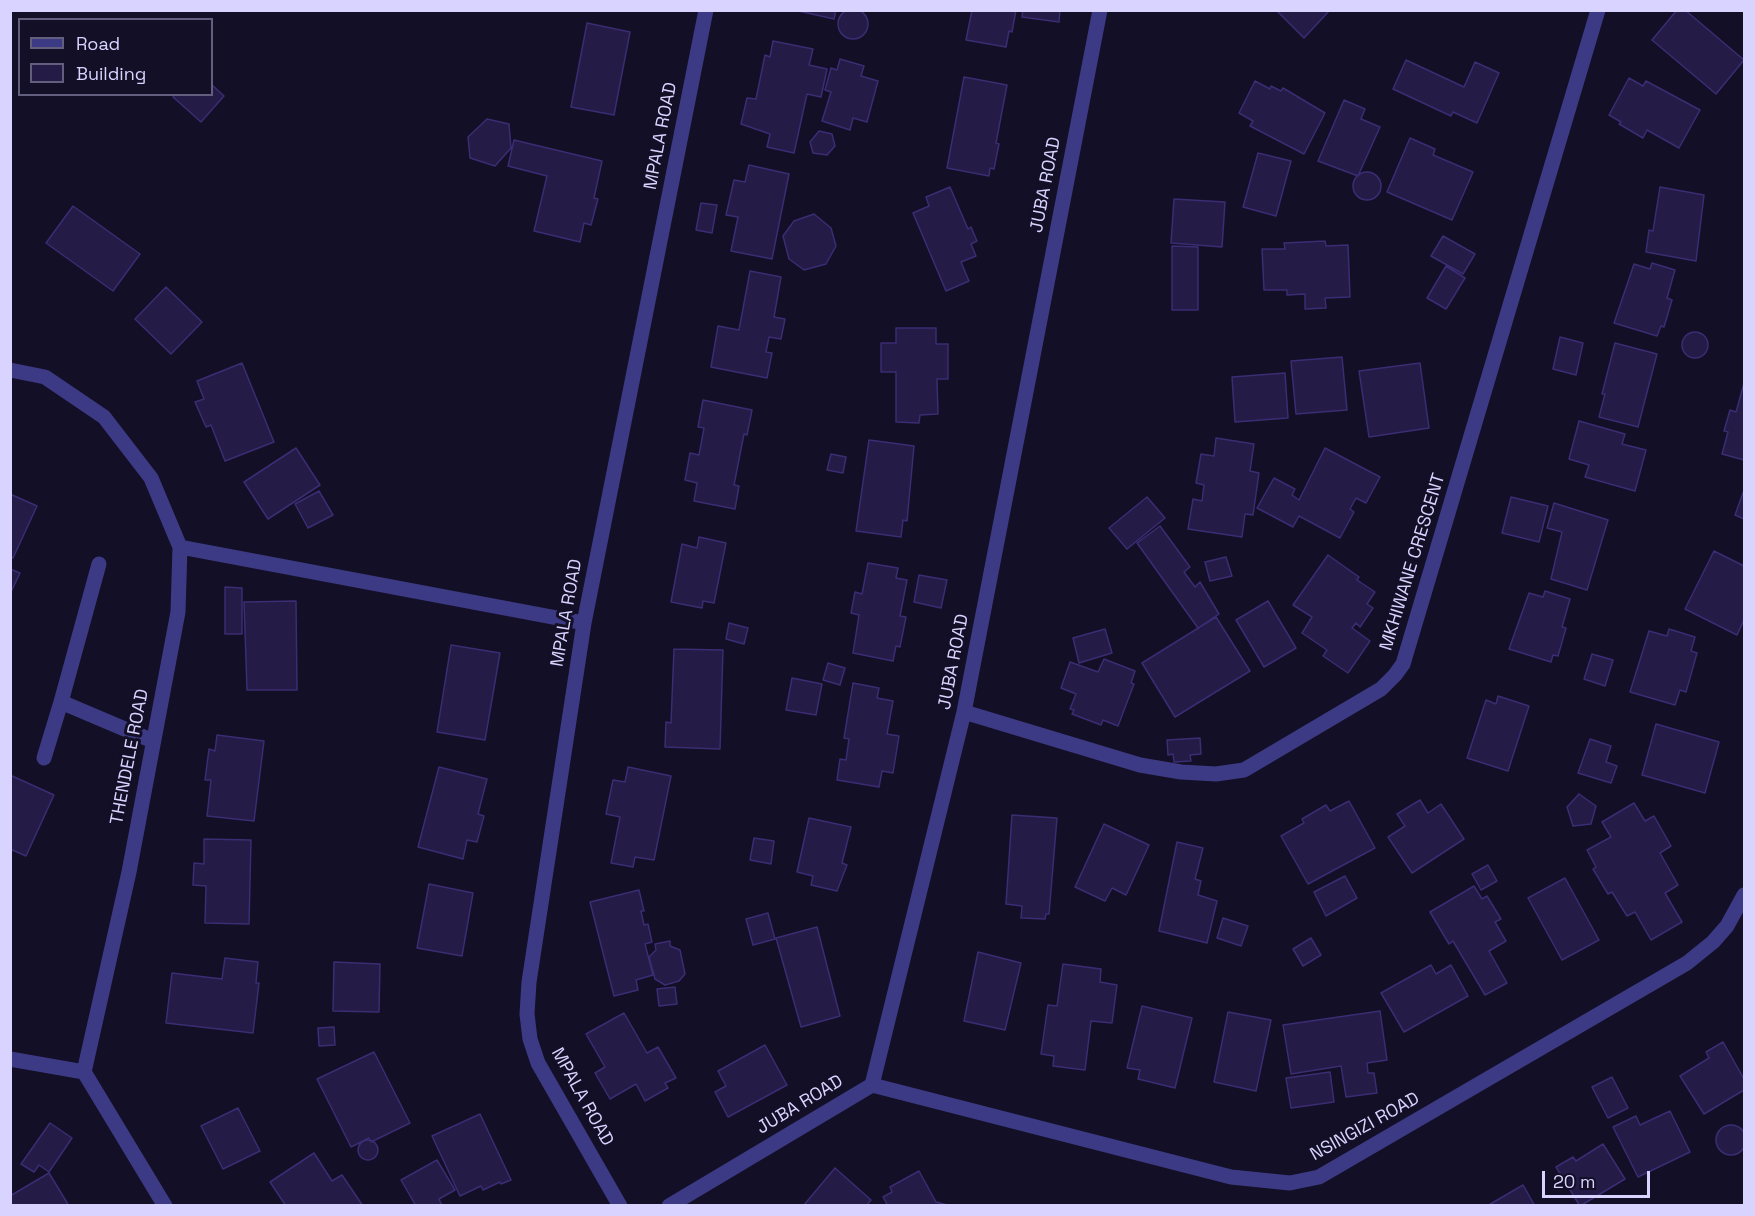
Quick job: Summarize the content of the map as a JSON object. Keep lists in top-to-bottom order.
{
  "streets": {
    "street": [
      "MPALA ROAD",
      "JUBA ROAD",
      "MKHIWANE CRESCENT",
      "THENDELE ROAD",
      "NSINGIZI ROAD"
    ]
  },
  "crossings": [
    ["JUBA ROAD", "MKHIWANE CRESCENT"],
    ["JUBA ROAD", "NSINGIZI ROAD"]
  ],
  "legend": ["Road", "Building"],
  "scale_bar": "20 m"
}
